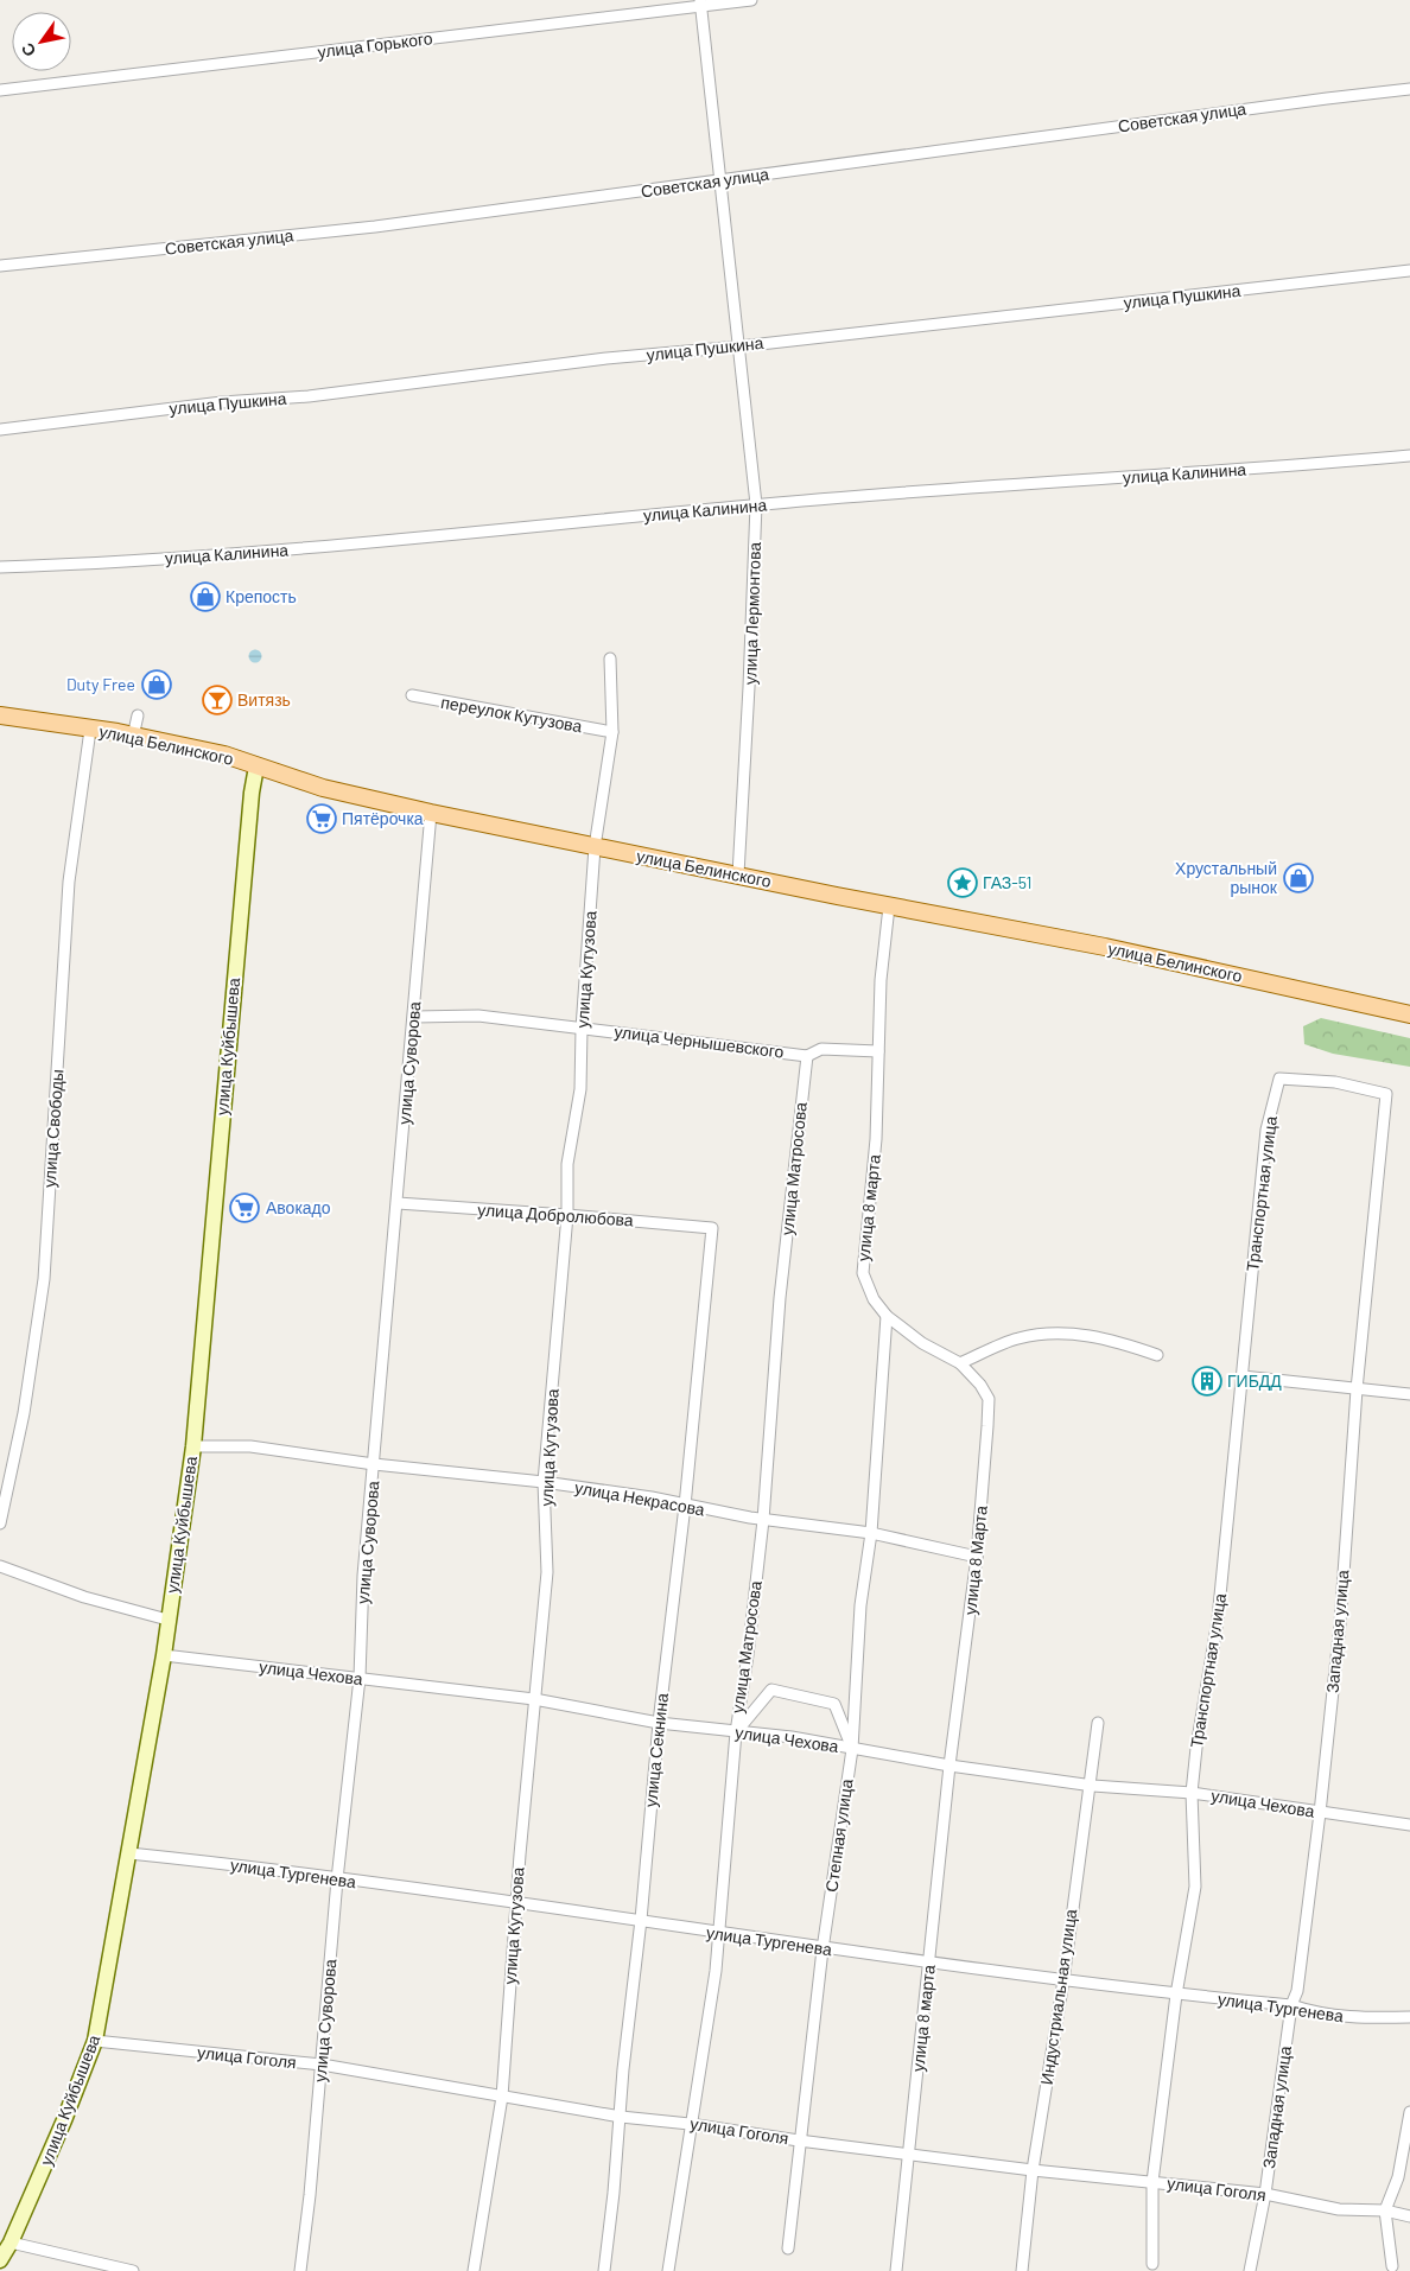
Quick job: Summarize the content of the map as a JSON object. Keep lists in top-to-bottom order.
{
  "streets": {
    "main road": ["улица Белинского", "улица Куйбышева"],
    "street": [
      "улица Горького",
      "Советская улица",
      "улица Пушкина",
      "улица Калинина",
      "улица Лермонтова",
      "переулок Кутузова",
      "улица Кутузова",
      "улица Чернышевского",
      "улица Суворова",
      "улица Свободы",
      "улица Матросова",
      "Транспортная улица",
      "улица 8 марта",
      "улица Добролюбова",
      "улица Некрасова",
      "улица 8 Марта",
      "Западная улица",
      "улица Чехова",
      "улица Секнина",
      "Степная улица",
      "улица Тургенева",
      "Индустриальная улица",
      "улица Гоголя"
    ]
  },
  "crossings": [
    ["улица Горького", "улица Лермонтова"],
    ["Советская улица", "улица Лермонтова"],
    ["улица Пушкина", "улица Лермонтова"],
    ["улица Калинина", "улица Лермонтова"],
    ["улица Лермонтова", "улица Белинского"],
    ["переулок Кутузова", "улица Кутузова"],
    ["улица Белинского", "улица Кутузова"],
    ["улица Белинского", "улица Куйбышева"],
    ["улица Белинского", "улица Суворова"],
    ["улица Белинского", "улица Свободы"],
    ["улица Белинского", "улица 8 марта"],
    ["улица Кутузова", "улица Чернышевского"],
    ["улица Кутузова", "улица Добролюбова"],
    ["улица Кутузова", "улица Некрасова"],
    ["улица Кутузова", "улица Чехова"],
    ["улица Кутузова", "улица Тургенева"],
    ["улица Кутузова", "улица Гоголя"],
    ["улица Чернышевского", "улица Суворова"],
    ["улица Чернышевского", "улица Матросова"],
    ["улица Куйбышева", "улица Некрасова"],
    ["улица Куйбышева", "улица Чехова"],
    ["улица Куйбышева", "улица Тургенева"],
    ["улица Куйбышева", "улица Гоголя"],
    ["улица Суворова", "улица Добролюбова"],
    ["улица Суворова", "улица Некрасова"],
    ["улица Суворова", "улица Чехова"],
    ["улица Суворова", "улица Тургенева"],
    ["улица Суворова", "улица Гоголя"],
    ["улица Матросова", "улица Некрасова"],
    ["улица Матросова", "улица Чехова"],
    ["улица Матросова", "улица Тургенева"],
    ["улица Матросова", "улица Гоголя"],
    ["Транспортная улица", "Западная улица"],
    ["Транспортная улица", "улица Чехова"],
    ["Транспортная улица", "улица Тургенева"],
    ["Транспортная улица", "улица Гоголя"],
    ["улица 8 марта", "улица 8 Марта"],
    ["улица 8 марта", "улица Чехова"],
    ["улица 8 марта", "Степная улица"],
    ["улица 8 марта", "улица Тургенева"],
    ["улица 8 марта", "улица Гоголя"],
    ["улица Добролюбова", "улица Секнина"],
    ["улица Некрасова", "улица 8 Марта"],
    ["улица Некрасова", "улица Секнина"],
    ["улица Некрасова", "Степная улица"],
    ["улица 8 Марта", "улица Чехова"],
    ["Западная улица", "улица Чехова"],
    ["Западная улица", "улица Тургенева"],
    ["Западная улица", "улица Гоголя"],
    ["улица Чехова", "улица Секнина"],
    ["улица Чехова", "Степная улица"],
    ["улица Чехова", "Индустриальная улица"],
    ["улица Секнина", "улица Тургенева"],
    ["улица Секнина", "улица Гоголя"],
    ["Степная улица", "улица Тургенева"],
    ["Степная улица", "улица Гоголя"],
    ["улица Тургенева", "Индустриальная улица"],
    ["Индустриальная улица", "улица Гоголя"]
  ],
  "places": {
    "shop": ["Крепость", "Duty Free", "Хрустальный рынок"],
    "bar": ["Витязь"],
    "supermarket": ["Пятёрочка", "Авокадо"],
    "place": ["ГАЗ-51"],
    "building": ["ГИБДД"]
  },
  "north": "bottom left"
}
